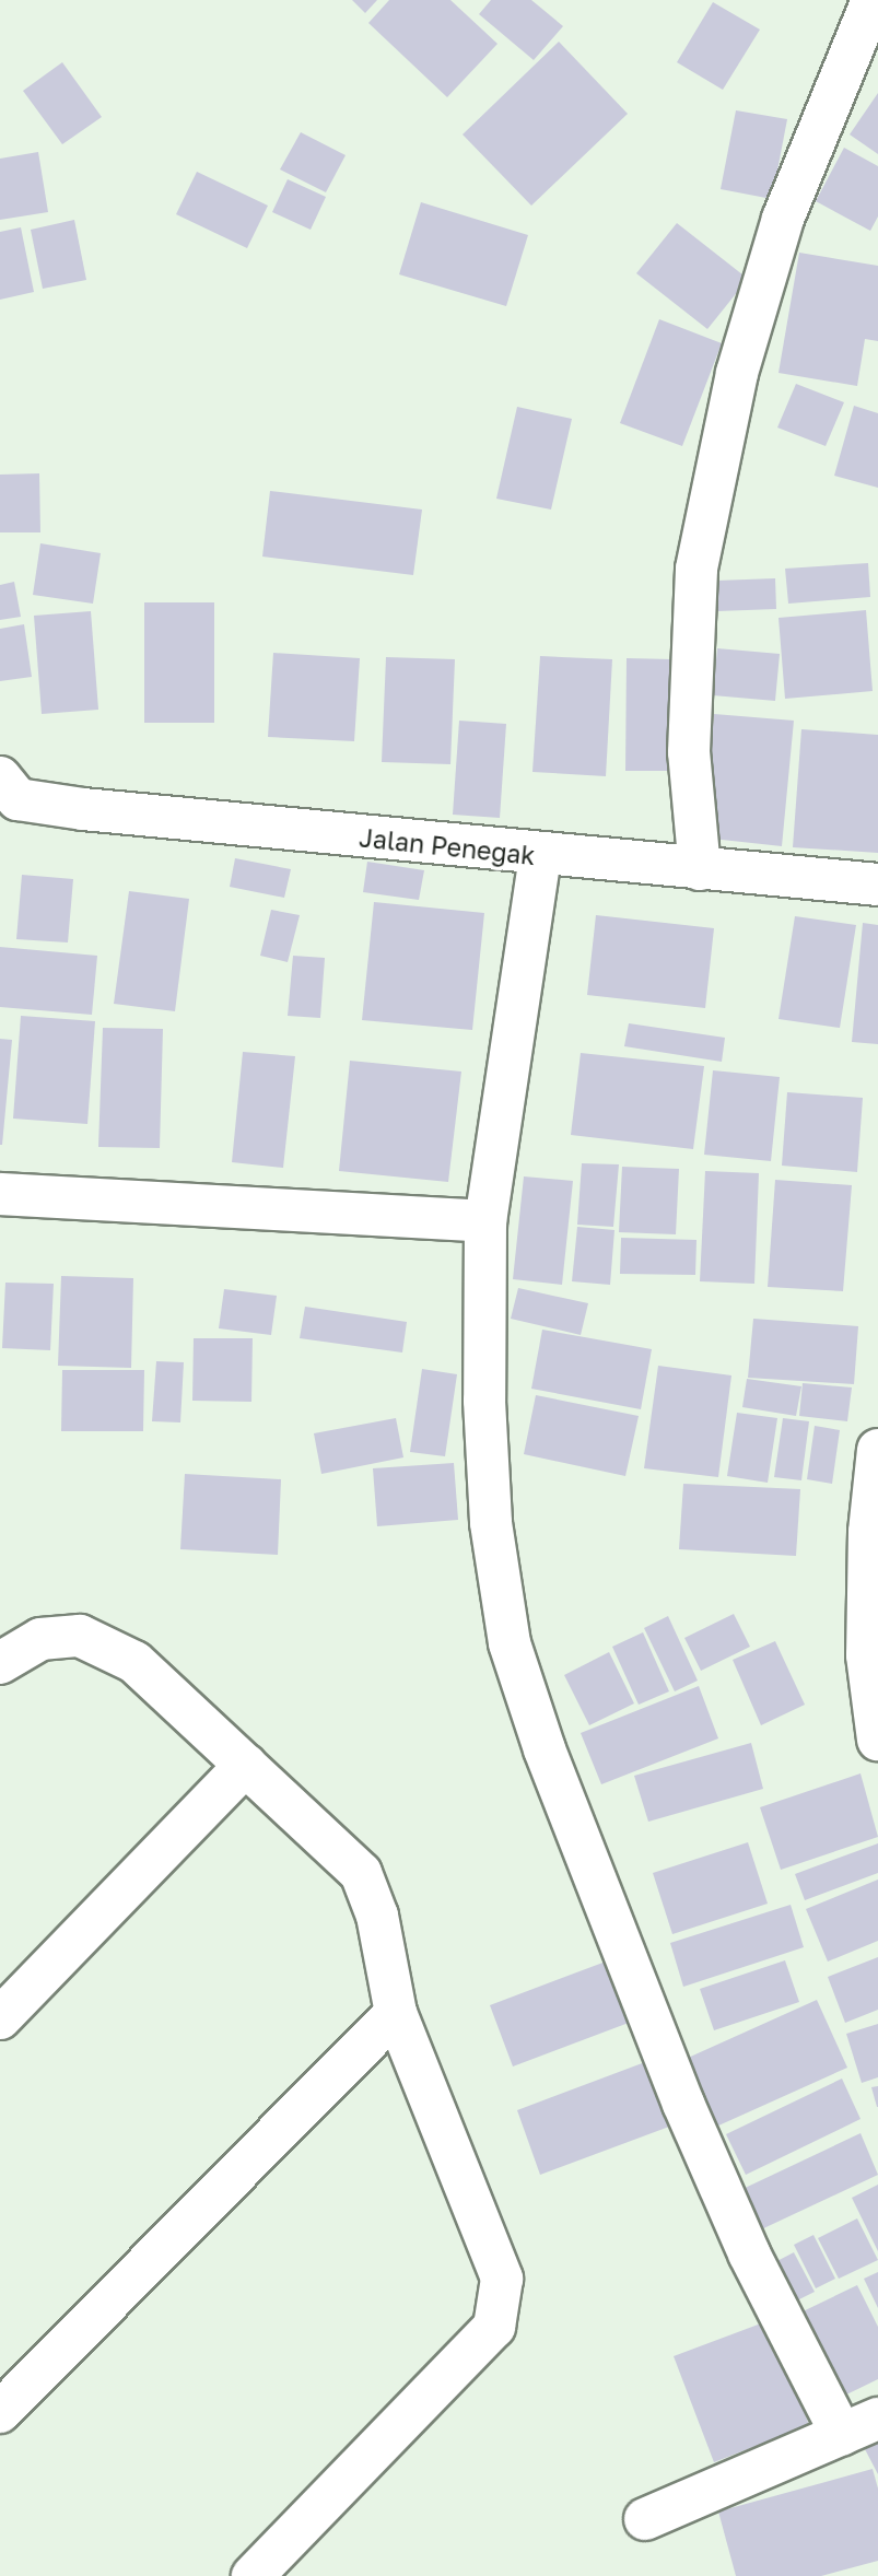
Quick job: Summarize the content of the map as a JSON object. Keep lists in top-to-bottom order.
{
  "streets": {
    "street": ["Jalan Penegak"]
  }
}
